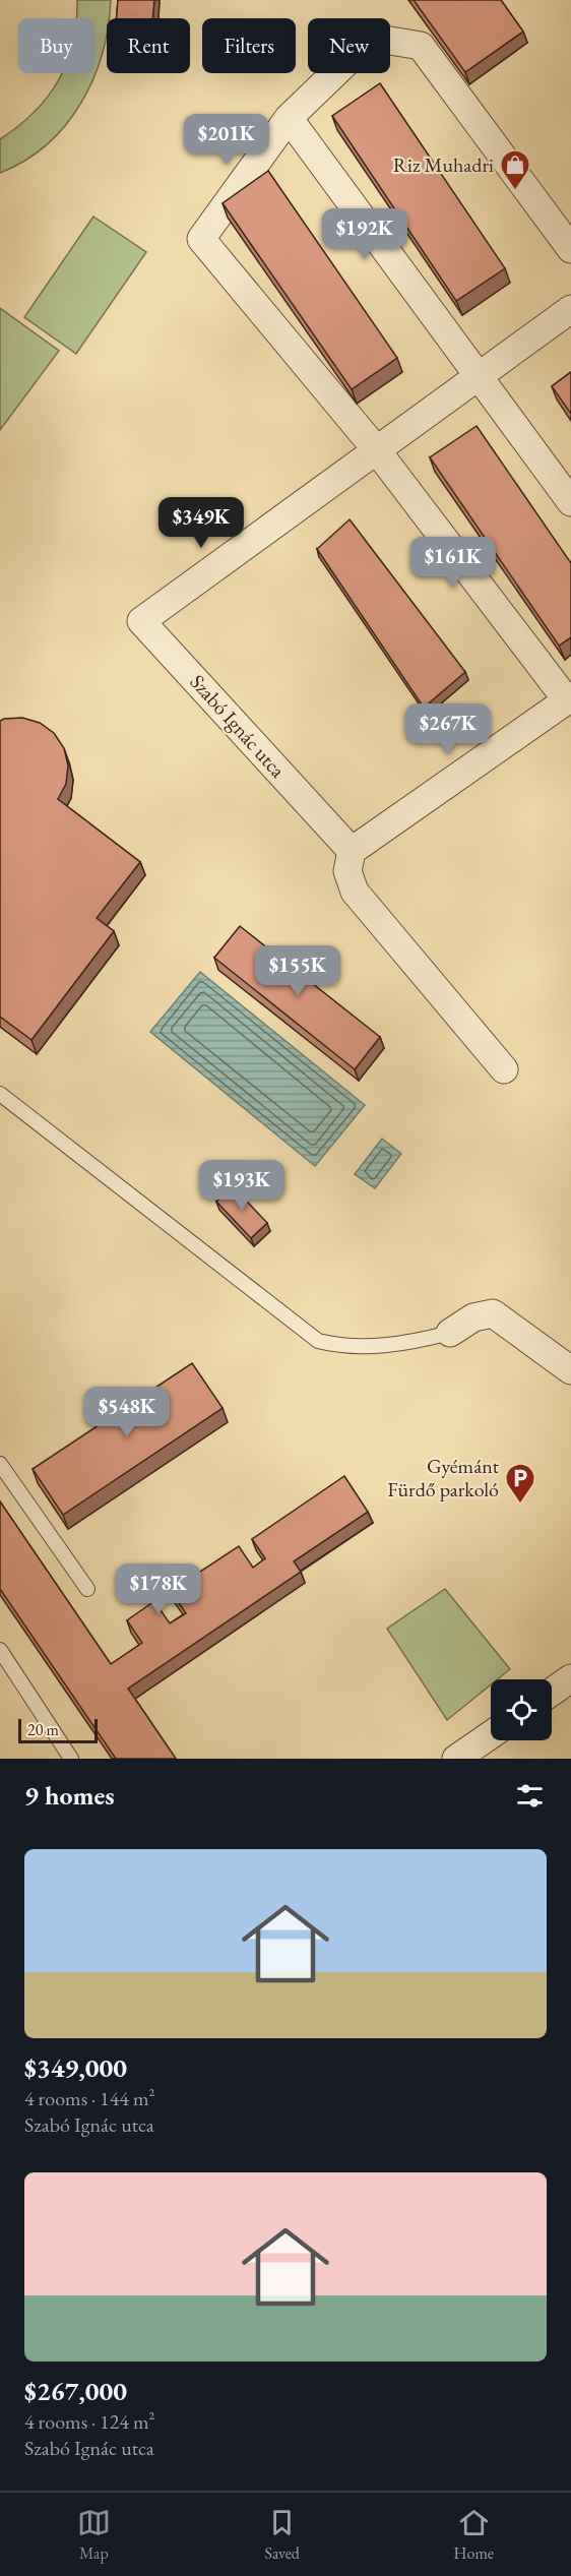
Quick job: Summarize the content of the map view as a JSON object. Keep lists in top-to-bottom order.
{
  "streets": {
    "street": ["Szabó Ignác utca"]
  },
  "places": {
    "shop": ["Riz Muhadri"],
    "parking": ["Gyémánt Fürdő parkoló"]
  },
  "scale_bar": "20 m",
  "page": {
    "chip": [
      "Buy",
      "Rent",
      "Filters",
      "New"
    ],
    "price": [
      "$201K",
      "$192K",
      "$349K",
      "$161K",
      "$267K",
      "$155K",
      "$193K",
      "$548K",
      "$178K"
    ],
    "scale": "20 m",
    "heading": "9 homes",
    "list": [
      {
        "name": "$349,000",
        "note": "4 rooms · 144 m² · Szabó Ignác utca"
      },
      {
        "name": "$267,000",
        "note": "4 rooms · 124 m² · Szabó Ignác utca"
      }
    ],
    "tabs": ["Map", "Saved", "Home"]
  }
}
